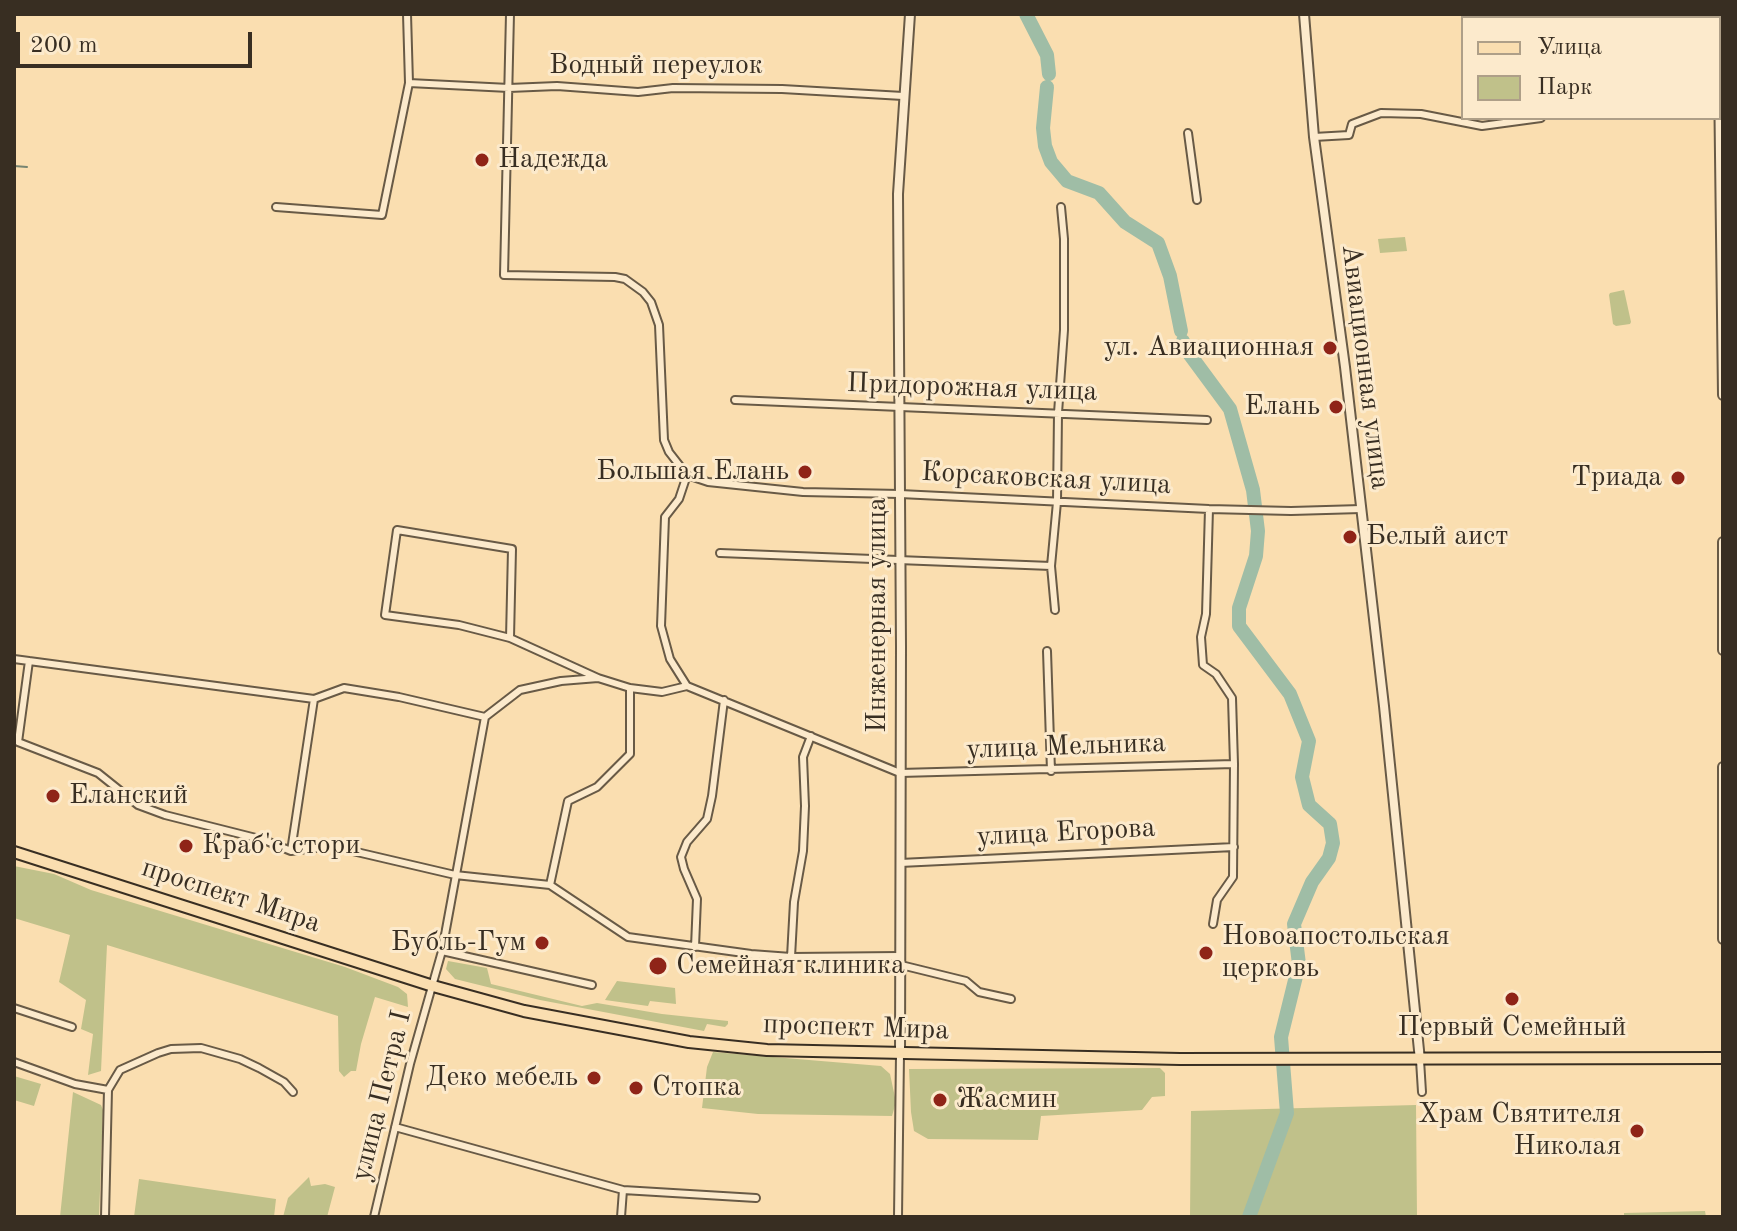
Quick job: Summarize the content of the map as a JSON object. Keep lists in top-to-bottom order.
{
  "streets": {
    "main road": ["проспект Мира"],
    "street": [
      "Водный переулок",
      "Авиационная улица",
      "Придорожная улица",
      "Корсаковская улица",
      "Инженерная улица",
      "улица Мельника",
      "улица Егорова",
      "улица Петра I"
    ]
  },
  "crossings": [
    ["Водный переулок", "Инженерная улица"],
    ["Авиационная улица", "Корсаковская улица"],
    ["Авиационная улица", "проспект Мира"],
    ["Придорожная улица", "Инженерная улица"],
    ["Корсаковская улица", "Инженерная улица"],
    ["Инженерная улица", "улица Мельника"],
    ["Инженерная улица", "улица Егорова"],
    ["Инженерная улица", "проспект Мира"],
    ["проспект Мира", "улица Петра I"]
  ],
  "places": [
    "Надежда",
    "ул. Авиационная",
    "Елань",
    "Большая Елань",
    "Триада",
    "Белый аист",
    "Еланский",
    "Краб'с стори",
    "Бубль-Гум",
    "Новоапостольская церковь",
    "Семейная клиника",
    "Первый Семейный",
    "Деко мебель",
    "Стопка",
    "Жасмин",
    "Храм Святителя Николая"
  ],
  "legend": ["Улица", "Парк"],
  "scale_bar": "200 m"
}
